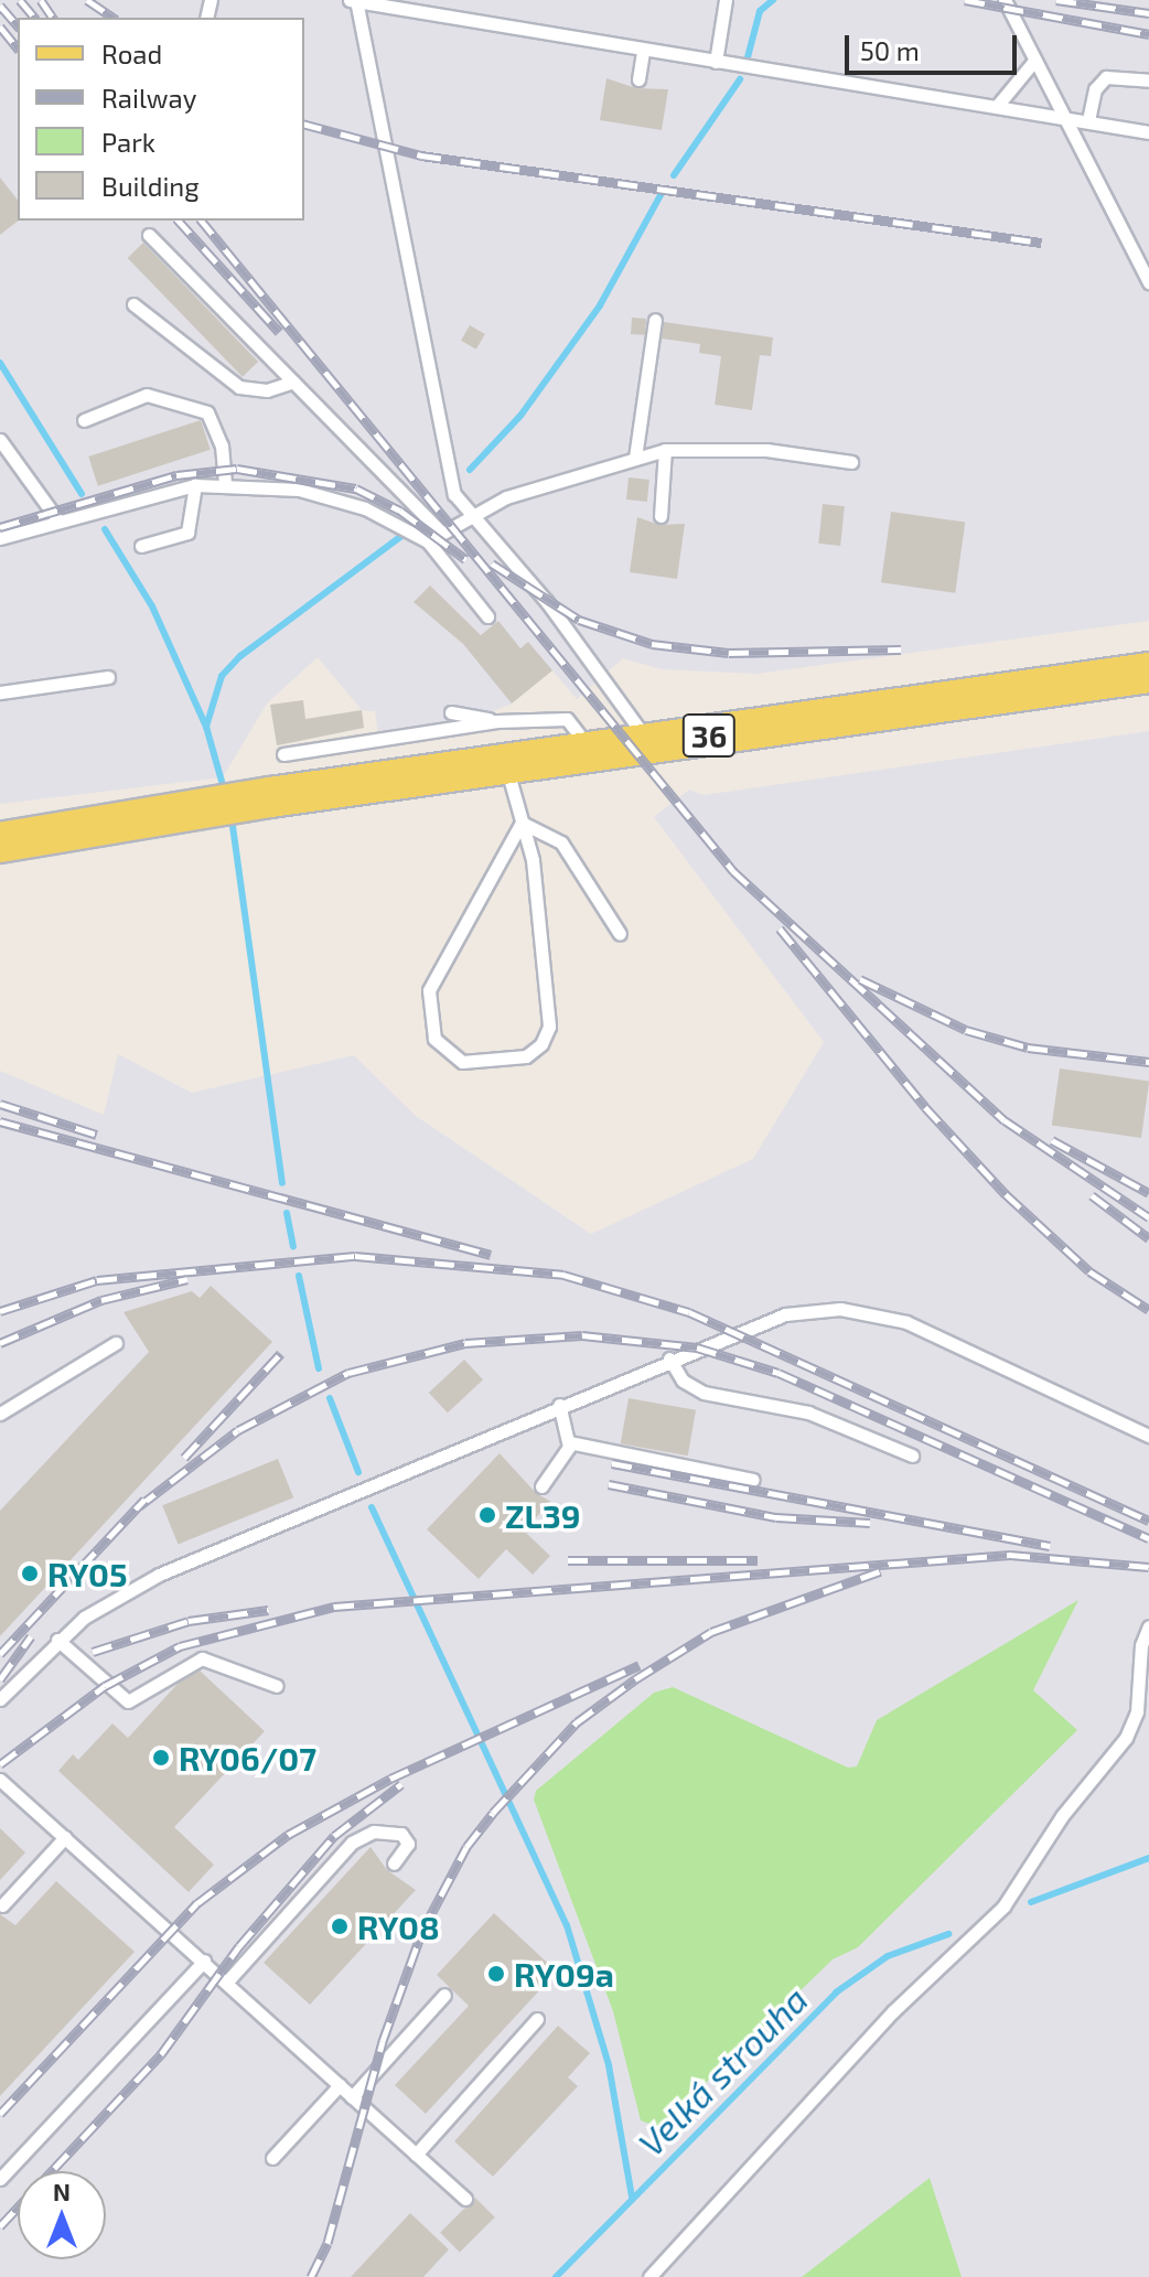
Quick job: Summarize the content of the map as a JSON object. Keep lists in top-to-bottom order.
{
  "streets": {
    "main road": ["36"]
  },
  "water": ["Velká strouha"],
  "places": [
    "ZL39",
    "RY05",
    "RY06/07",
    "RY08",
    "RY09a"
  ],
  "legend": [
    "Road",
    "Railway",
    "Park",
    "Building"
  ],
  "scale_bar": "50 m",
  "north": "top"
}
